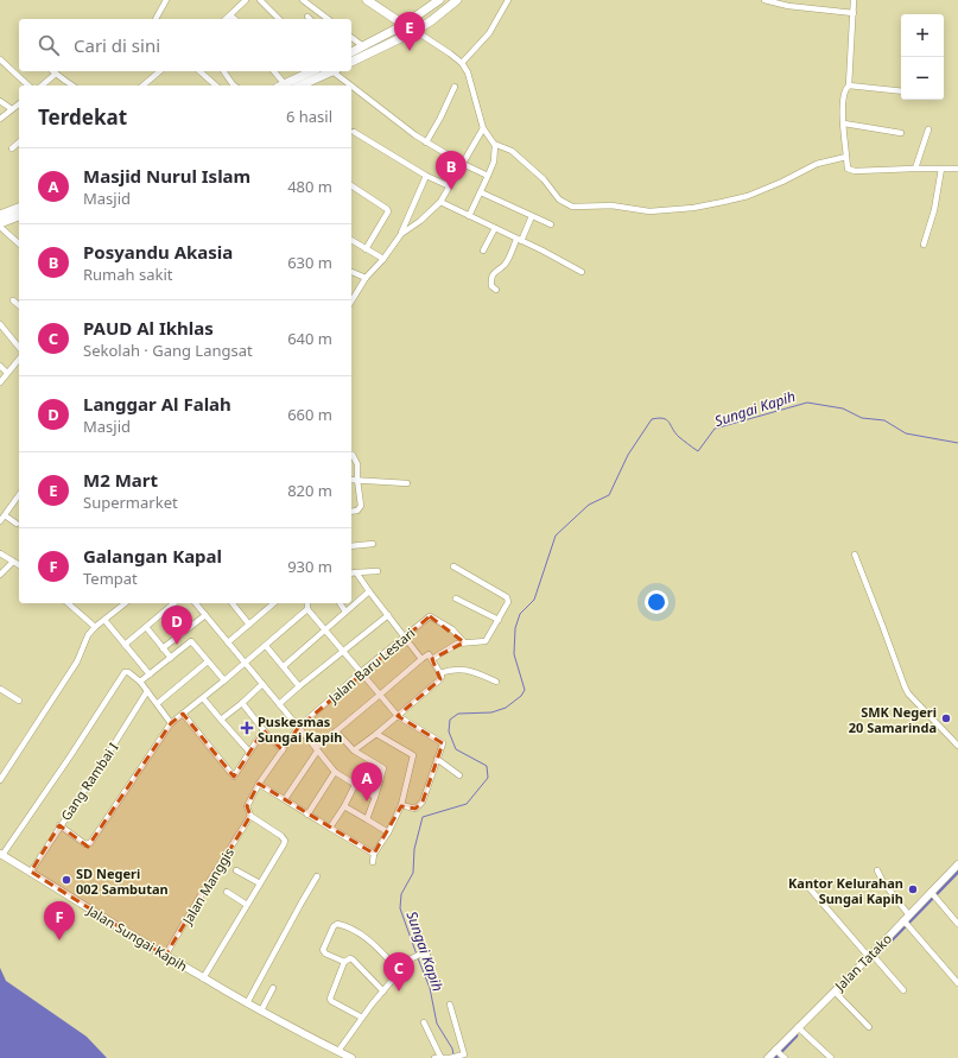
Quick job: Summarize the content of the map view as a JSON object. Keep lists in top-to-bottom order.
{
  "streets": {
    "street": [
      "Jalan Baru Lestari",
      "Gang Rambai I",
      "Jalan Manggis",
      "Jalan Sungai Kapih",
      "Jalan Tatako"
    ]
  },
  "crossings": [
    ["Jalan Baru Lestari", "Jalan Manggis"],
    ["Gang Rambai I", "Jalan Sungai Kapih"],
    ["Jalan Manggis", "Jalan Sungai Kapih"]
  ],
  "water": ["Sungai Kapih"],
  "places": {
    "other": ["SMK Negeri 20 Samarinda", "SD Negeri 002 Sambutan", "Kantor Kelurahan Sungai Kapih"],
    "health": ["Puskesmas Sungai Kapih"]
  },
  "page": {
    "pins": [
      "E",
      "B",
      "D",
      "A",
      "F",
      "C"
    ],
    "map_buttons": ["+", "−"],
    "search": "Cari di sini",
    "heading": ["Terdekat", "6 hasil"],
    "list": [
      {
        "mark": "A",
        "name": "Masjid Nurul Islam",
        "note": "Masjid",
        "value": "480 m"
      },
      {
        "mark": "B",
        "name": "Posyandu Akasia",
        "note": "Rumah sakit",
        "value": "630 m"
      },
      {
        "mark": "C",
        "name": "PAUD Al Ikhlas",
        "note": "Sekolah · Gang Langsat",
        "value": "640 m"
      },
      {
        "mark": "D",
        "name": "Langgar Al Falah",
        "note": "Masjid",
        "value": "660 m"
      },
      {
        "mark": "E",
        "name": "M2 Mart",
        "note": "Supermarket",
        "value": "820 m"
      },
      {
        "mark": "F",
        "name": "Galangan Kapal",
        "note": "Tempat",
        "value": "930 m"
      }
    ]
  }
}
